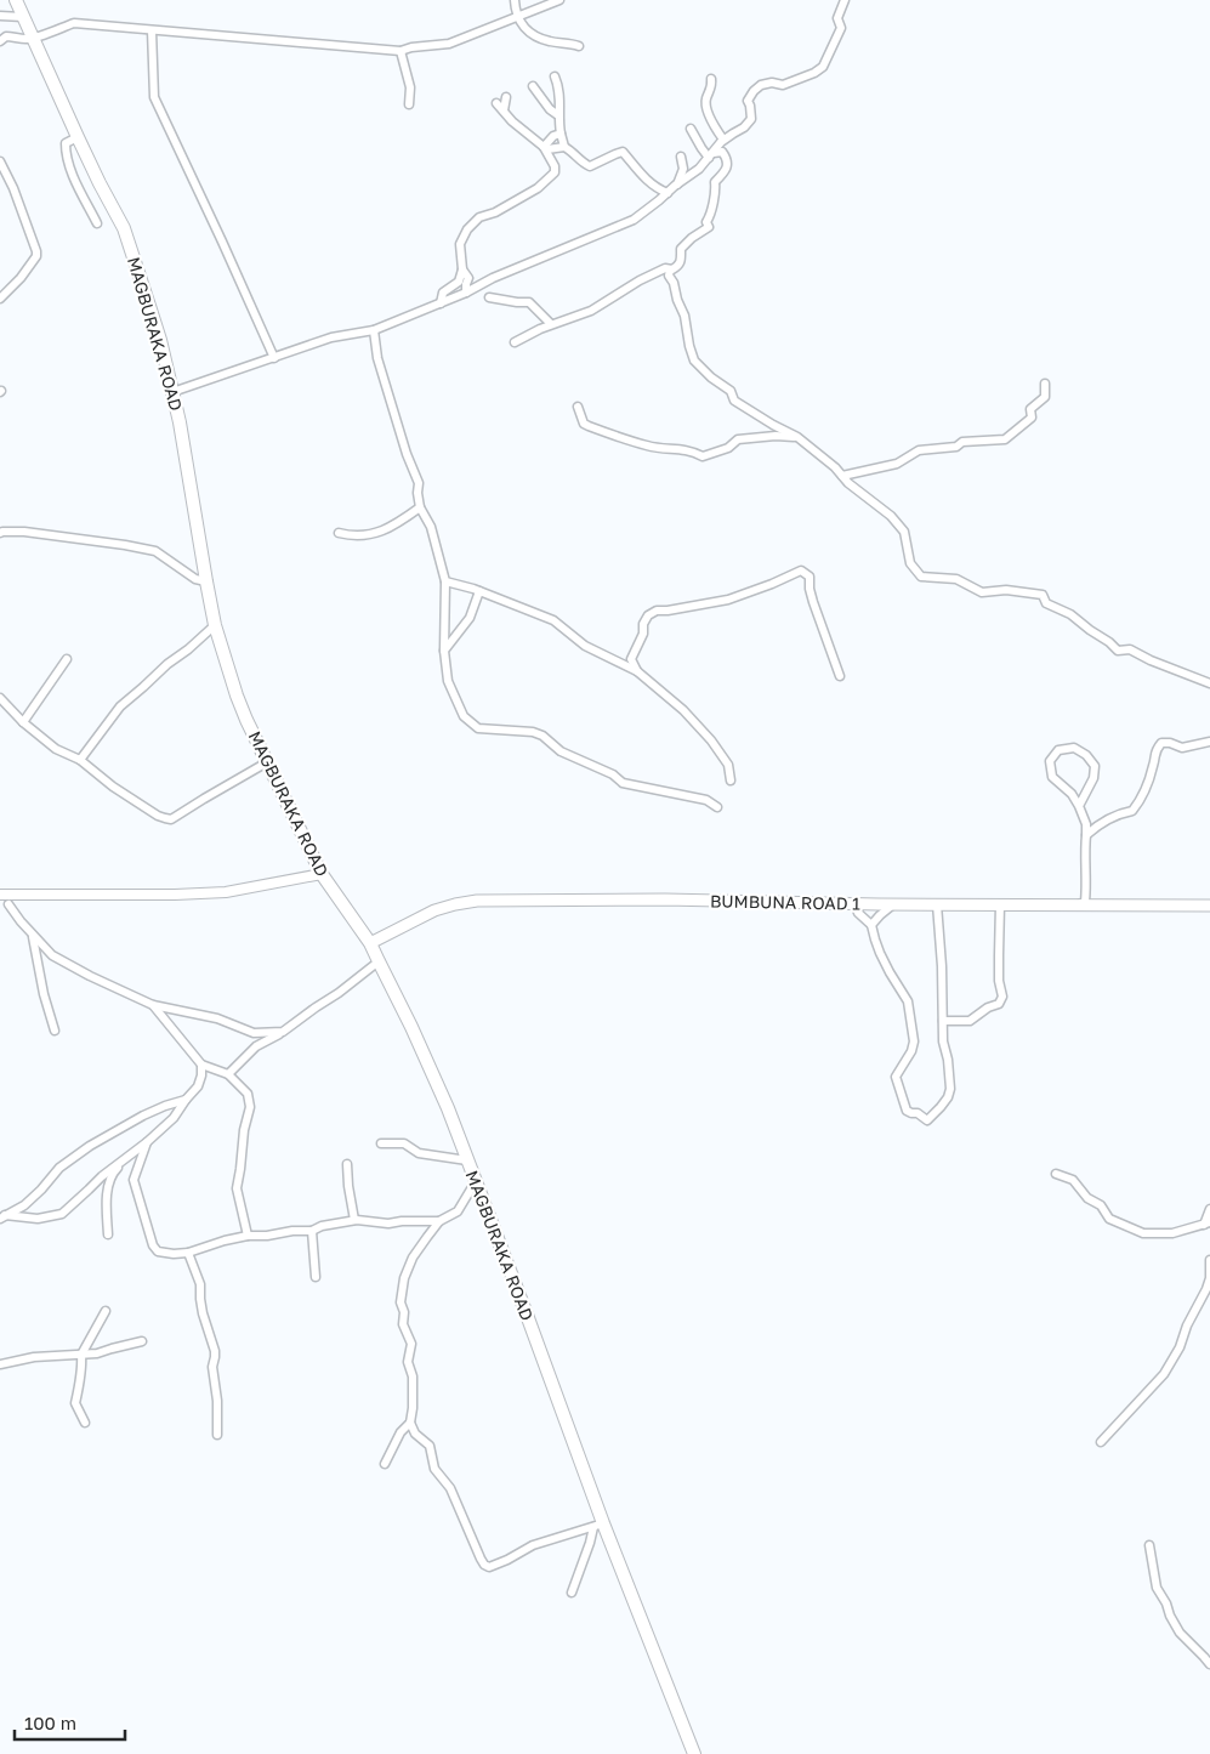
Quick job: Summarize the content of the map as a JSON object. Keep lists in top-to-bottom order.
{
  "streets": {
    "main road": ["MAGBURAKA ROAD", "BUMBUNA ROAD 1"]
  },
  "crossings": [
    ["MAGBURAKA ROAD", "BUMBUNA ROAD 1"]
  ],
  "scale_bar": "100 m"
}
